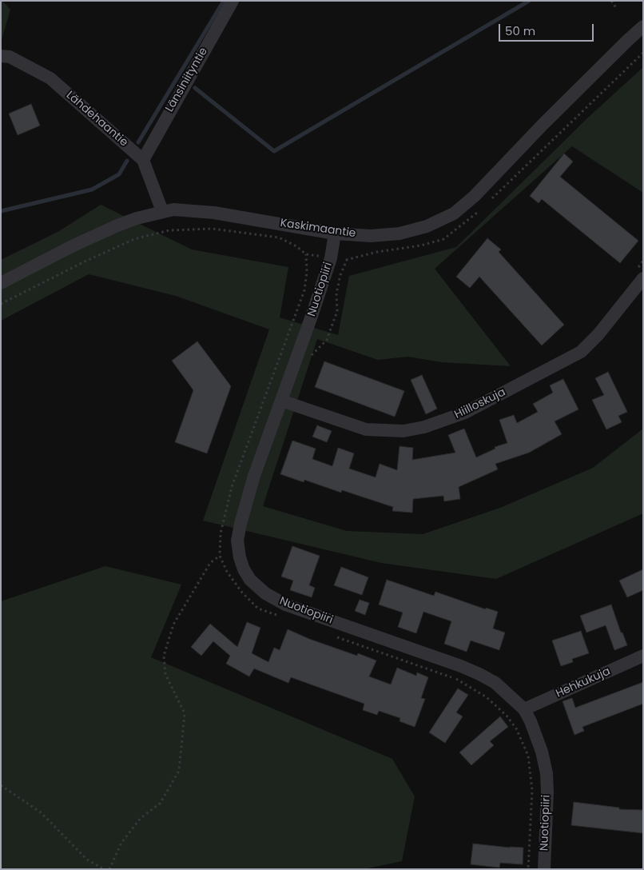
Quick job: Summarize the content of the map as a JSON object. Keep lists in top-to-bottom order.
{
  "streets": {
    "street": [
      "Länsiniityntie",
      "Lähdehaantie",
      "Kaskimaantie",
      "Nuotiopiiri",
      "Hiilloskuja",
      "Hehkukuja"
    ]
  },
  "crossings": [
    ["Länsiniityntie", "Lähdehaantie"],
    ["Lähdehaantie", "Kaskimaantie"],
    ["Kaskimaantie", "Nuotiopiiri"],
    ["Nuotiopiiri", "Hiilloskuja"],
    ["Nuotiopiiri", "Hehkukuja"]
  ],
  "scale_bar": "50 m"
}
